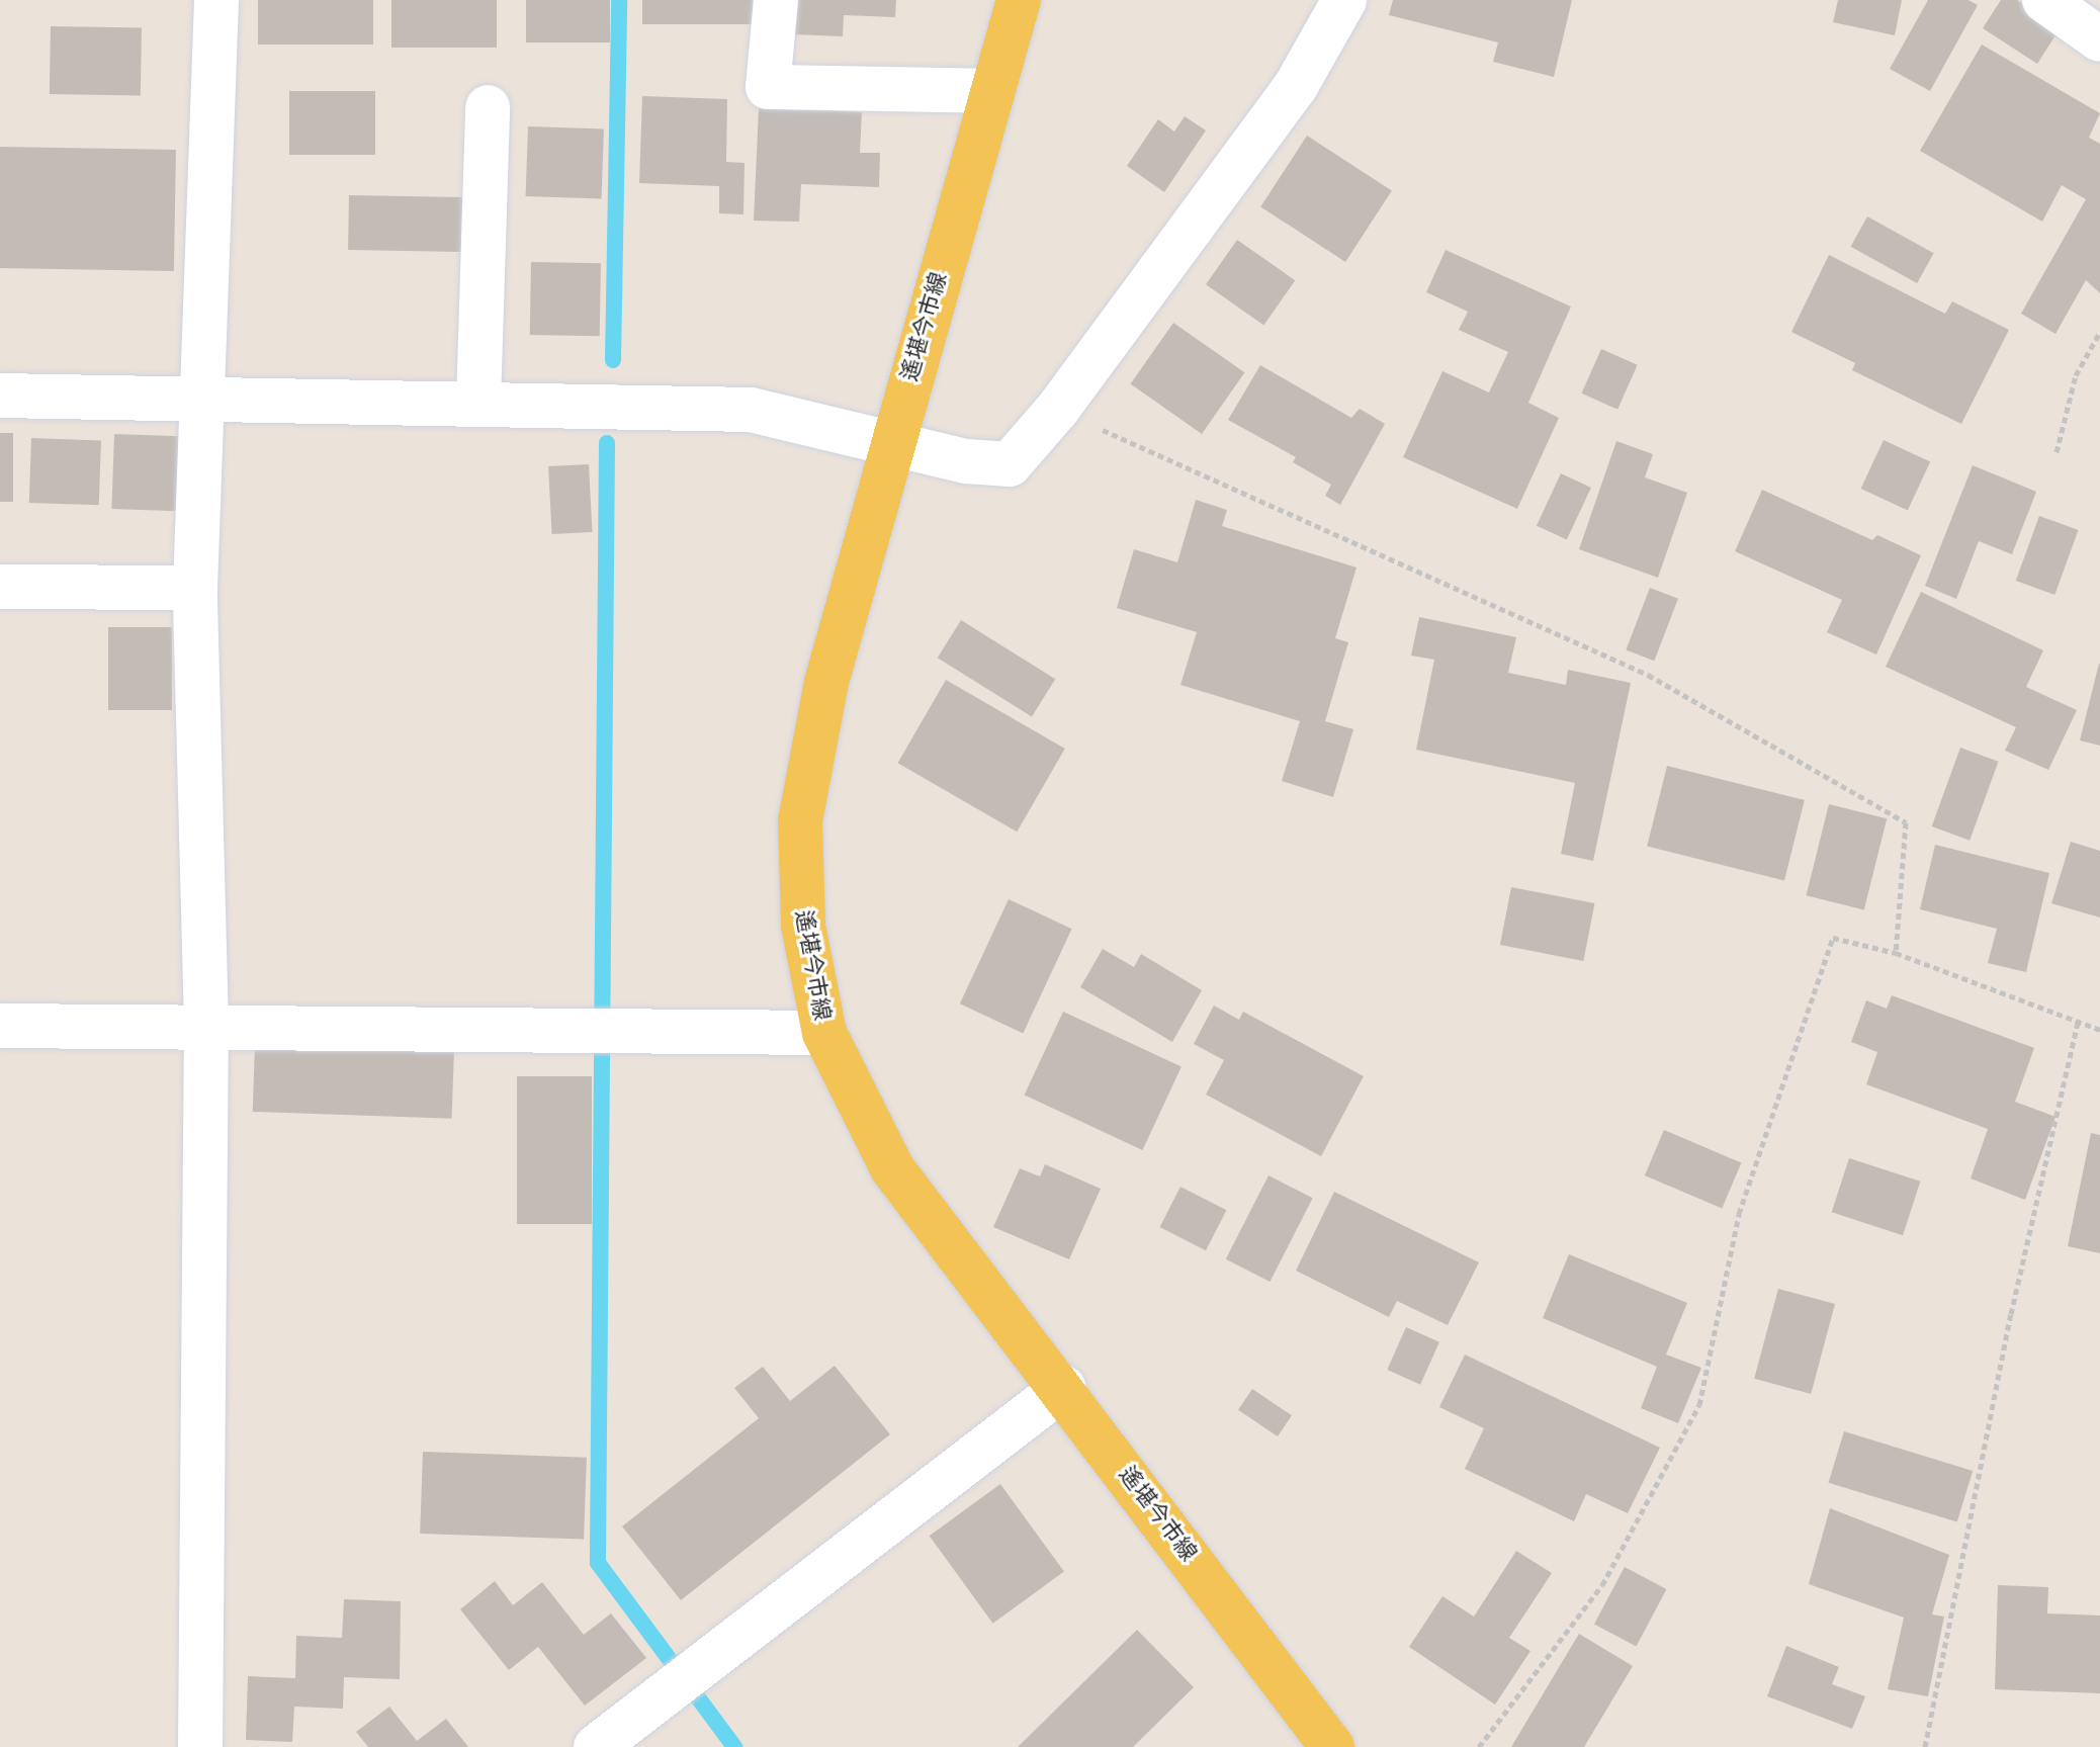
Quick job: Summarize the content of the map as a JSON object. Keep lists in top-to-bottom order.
{
  "streets": {
    "main road": ["遙堪今市線"]
  }
}
